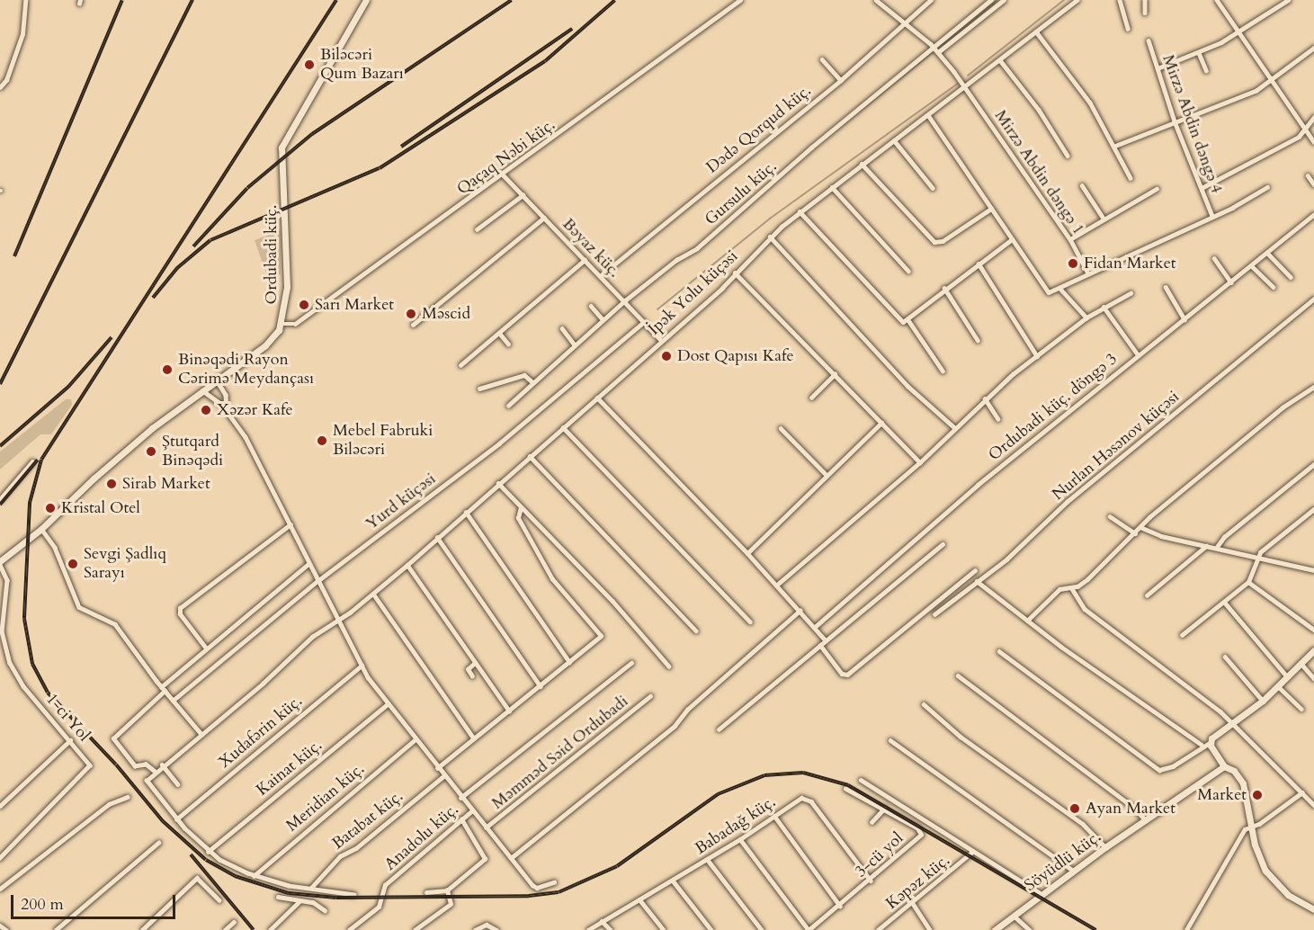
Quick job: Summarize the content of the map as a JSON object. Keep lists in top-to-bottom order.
{
  "streets": {
    "main road": ["Ordubadi küç.", "Söyüdlü küç."],
    "street": [
      "Mirzə Abdin dəngə 4",
      "Dədə Qorqud küç.",
      "Qaçaq Nəbi küç.",
      "Mirzə Abdin dəngə 1",
      "Gursulu küç.",
      "Bəyaz küç.",
      "İpək Yolu küçəsi",
      "Ordubadi küç. döngə 3",
      "Nurlan Həsənov küçəsi",
      "Yurd küçəsi",
      "1-ci Yol",
      "Xudafərin küç.",
      "Məmməd Səid Ordubadi",
      "Kainat küç.",
      "Meridian küç.",
      "Batabat küç.",
      "Babadağ küç.",
      "Anadolu küç.",
      "3-cü yol",
      "Kəpəz küç."
    ]
  },
  "crossings": [
    ["Dədə Qorqud küç.", "Bəyaz küç."],
    ["Qaçaq Nəbi küç.", "Bəyaz küç."],
    ["Qaçaq Nəbi küç.", "Ordubadi küç."],
    ["Mirzə Abdin dəngə 1", "İpək Yolu küçəsi"],
    ["Gursulu küç.", "Bəyaz küç."],
    ["Bəyaz küç.", "İpək Yolu küçəsi"],
    ["Bəyaz küç.", "Yurd küçəsi"],
    ["Ordubadi küç.", "1-ci Yol"],
    ["Babadağ küç.", "3-cü yol"]
  ],
  "places": [
    "Biləcəri Qum Bazarı",
    "Fidan Market",
    "Sarı Market",
    "Məscid",
    "Dost Qapısı Kafe",
    "Binəqədi Rayon Cərimə Meydançası",
    "Xəzər Kafe",
    "Mebel Fabruki Biləcəri",
    "Ştutqard Binəqədi",
    "Sirab Market",
    "Kristal Otel",
    "Sevgi Şadlıq Sarayı",
    "Market",
    "Ayan Market"
  ],
  "scale_bar": "200 m"
}
